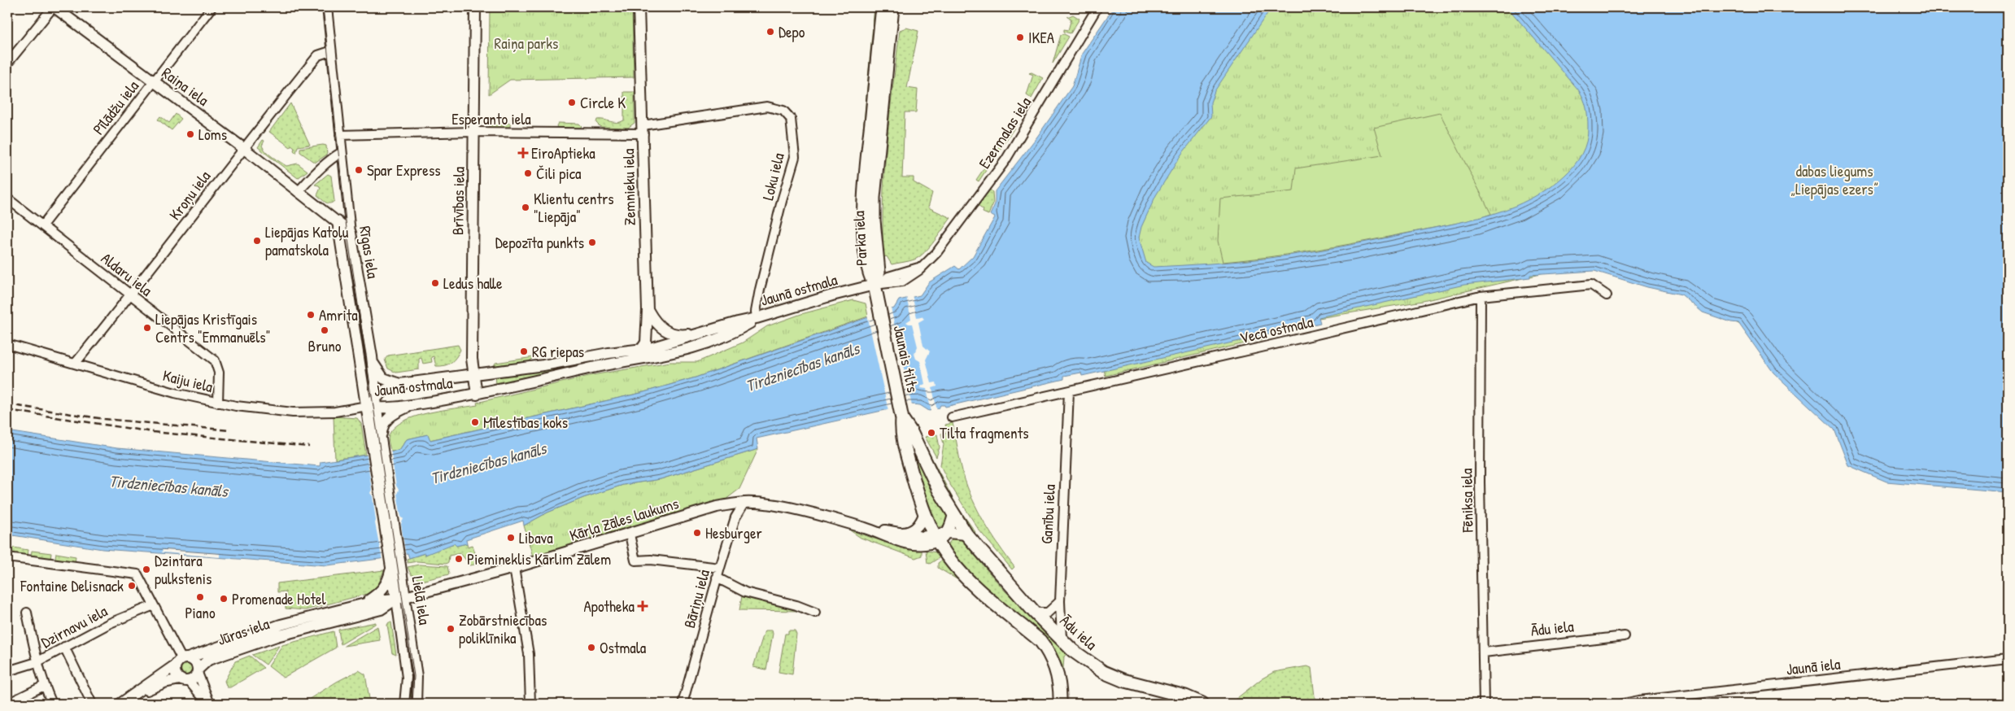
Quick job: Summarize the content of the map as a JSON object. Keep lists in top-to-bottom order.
{
  "streets": {
    "highway": ["Parka iela", "Jaunais tilts", "Ādu iela"],
    "main road": [
      "Raiņa iela",
      "Zemnieku iela",
      "Brīvības iela",
      "Rīgas iela",
      "Jaunā ostmala",
      "Kārļa Zāles laukums",
      "Lielā iela",
      "Jūras iela"
    ],
    "street": [
      "Pīlādžu iela",
      "Esperanto iela",
      "Ezermalas iela",
      "Loku iela",
      "Kroņu iela",
      "Aldaru iela",
      "Vecā ostmala",
      "Kaiju iela",
      "Fēniksa iela",
      "Ganību iela",
      "Bāriņu iela",
      "Dzirnavu iela",
      "Jaunā iela"
    ]
  },
  "crossings": [
    ["Raiņa iela", "Pīlādžu iela"],
    ["Raiņa iela", "Kroņu iela"],
    ["Raiņa iela", "Rīgas iela"],
    ["Pīlādžu iela", "Aldaru iela"],
    ["Esperanto iela", "Loku iela"],
    ["Esperanto iela", "Zemnieku iela"],
    ["Esperanto iela", "Brīvības iela"],
    ["Esperanto iela", "Rīgas iela"],
    ["Ezermalas iela", "Parka iela"],
    ["Ezermalas iela", "Jaunā ostmala"],
    ["Ezermalas iela", "Jaunais tilts"],
    ["Loku iela", "Zemnieku iela"],
    ["Loku iela", "Jaunā ostmala"],
    ["Zemnieku iela", "Jaunā ostmala"],
    ["Kroņu iela", "Rīgas iela"],
    ["Kroņu iela", "Aldaru iela"],
    ["Kroņu iela", "Kaiju iela"],
    ["Brīvības iela", "Jaunā ostmala"],
    ["Parka iela", "Jaunā ostmala"],
    ["Parka iela", "Jaunais tilts"],
    ["Rīgas iela", "Jaunā ostmala"],
    ["Rīgas iela", "Kaiju iela"],
    ["Rīgas iela", "Lielā iela"],
    ["Aldaru iela", "Kaiju iela"],
    ["Jaunā ostmala", "Jaunais tilts"],
    ["Jaunā ostmala", "Kaiju iela"],
    ["Vecā ostmala", "Fēniksa iela"],
    ["Vecā ostmala", "Ganību iela"],
    ["Fēniksa iela", "Ādu iela"],
    ["Ganību iela", "Ādu iela"],
    ["Kārļa Zāles laukums", "Bāriņu iela"],
    ["Kārļa Zāles laukums", "Lielā iela"],
    ["Kārļa Zāles laukums", "Jūras iela"],
    ["Lielā iela", "Jūras iela"]
  ],
  "water": ["Tirdzniecības kanāls"],
  "parks": ["Raiņa parks", "dabas liegums „Liepājas ezers”"],
  "places": {
    "other": [
      "Depo",
      "IKEA",
      "Circle K",
      "Loms",
      "Spar Express",
      "Čili pica",
      "Klientu centrs \"Liepāja\"",
      "Liepājas Katoļu pamatskola",
      "Depozīta punkts",
      "Ledus halle",
      "Amrita",
      "Liepājas Kristīgais Centrs \"Emmanuēls\"",
      "Bruno",
      "RG riepas",
      "Mīlestības koks",
      "Tilta fragments",
      "Hesburger",
      "Libava",
      "Piemineklis Kārlim Zālem",
      "Dzintara pulkstenis",
      "Fontaine Delisnack",
      "Piano",
      "Promenade Hotel",
      "Zobārstniecības poliklīnika",
      "Ostmala"
    ],
    "health": ["EiroAptieka", "Apotheka"]
  }
}
